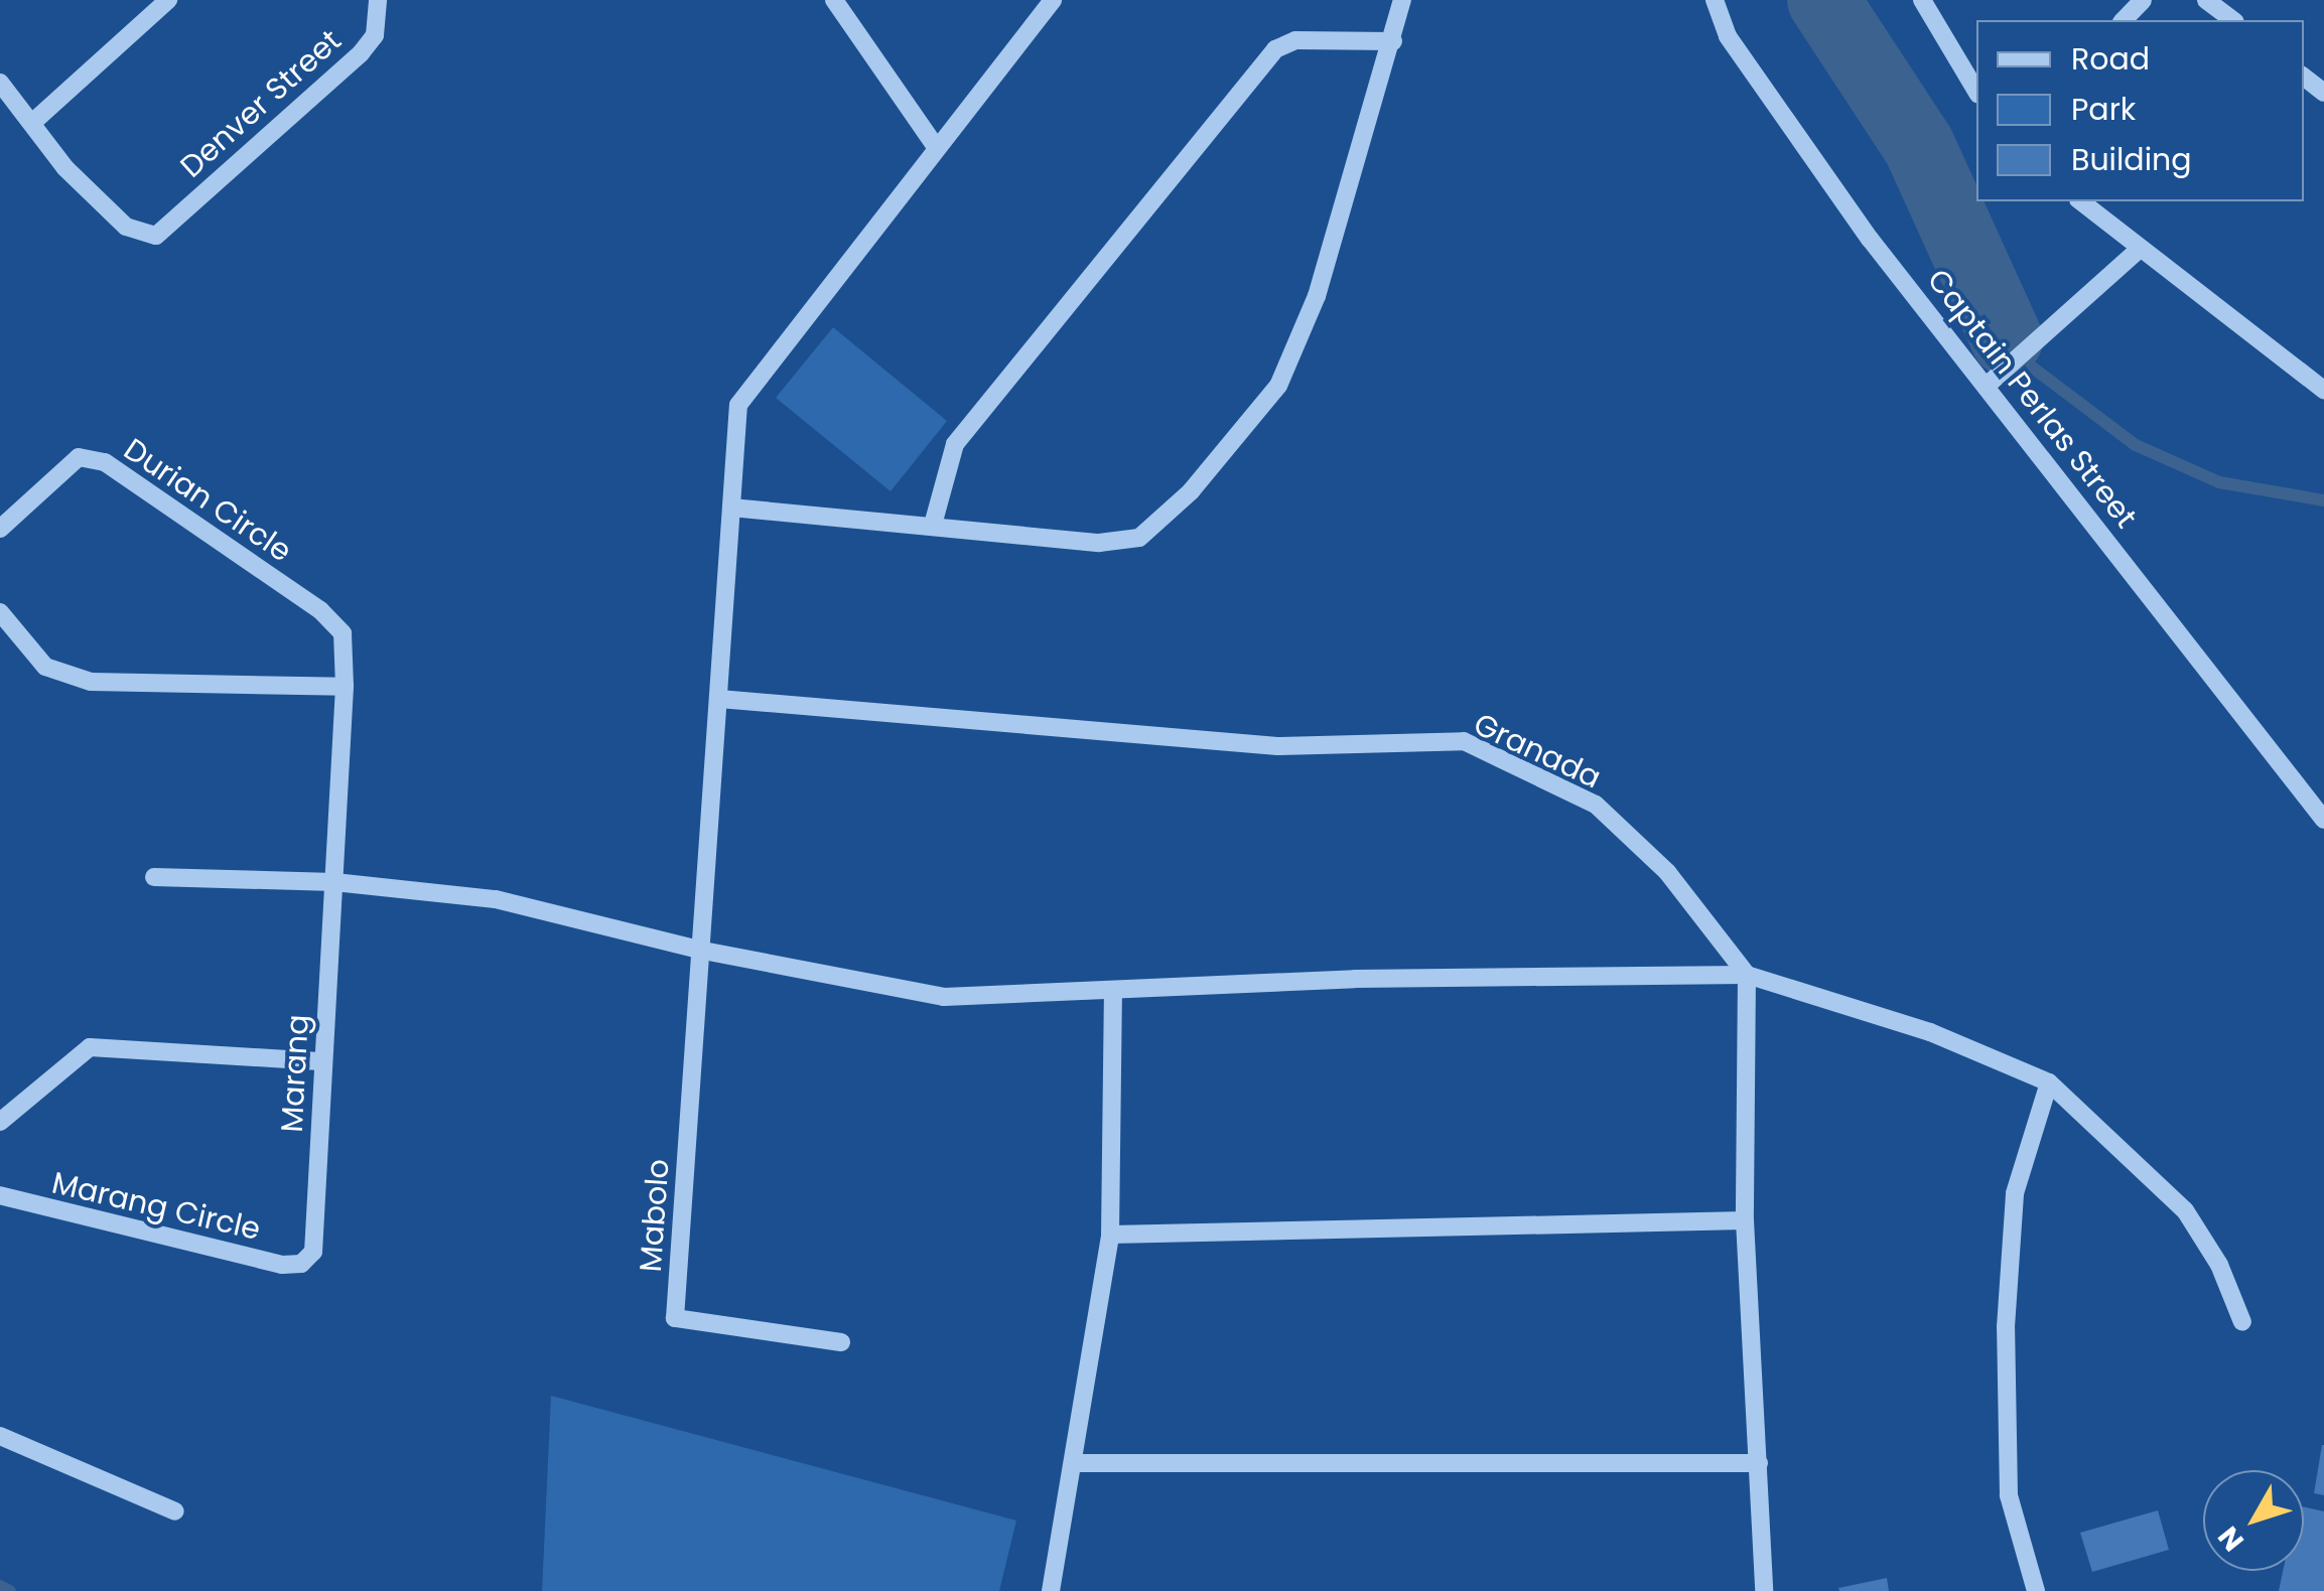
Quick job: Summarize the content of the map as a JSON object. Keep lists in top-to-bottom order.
{
  "streets": {
    "street": [
      "Denver Street",
      "Captain Perlas Street",
      "Durian Circle",
      "Granada",
      "Marang",
      "Marang Circle",
      "Mabolo"
    ]
  },
  "crossings": [
    ["Durian Circle", "Marang"],
    ["Marang", "Marang Circle"]
  ],
  "legend": ["Road", "Park", "Building"],
  "north": "bottom left"
}
